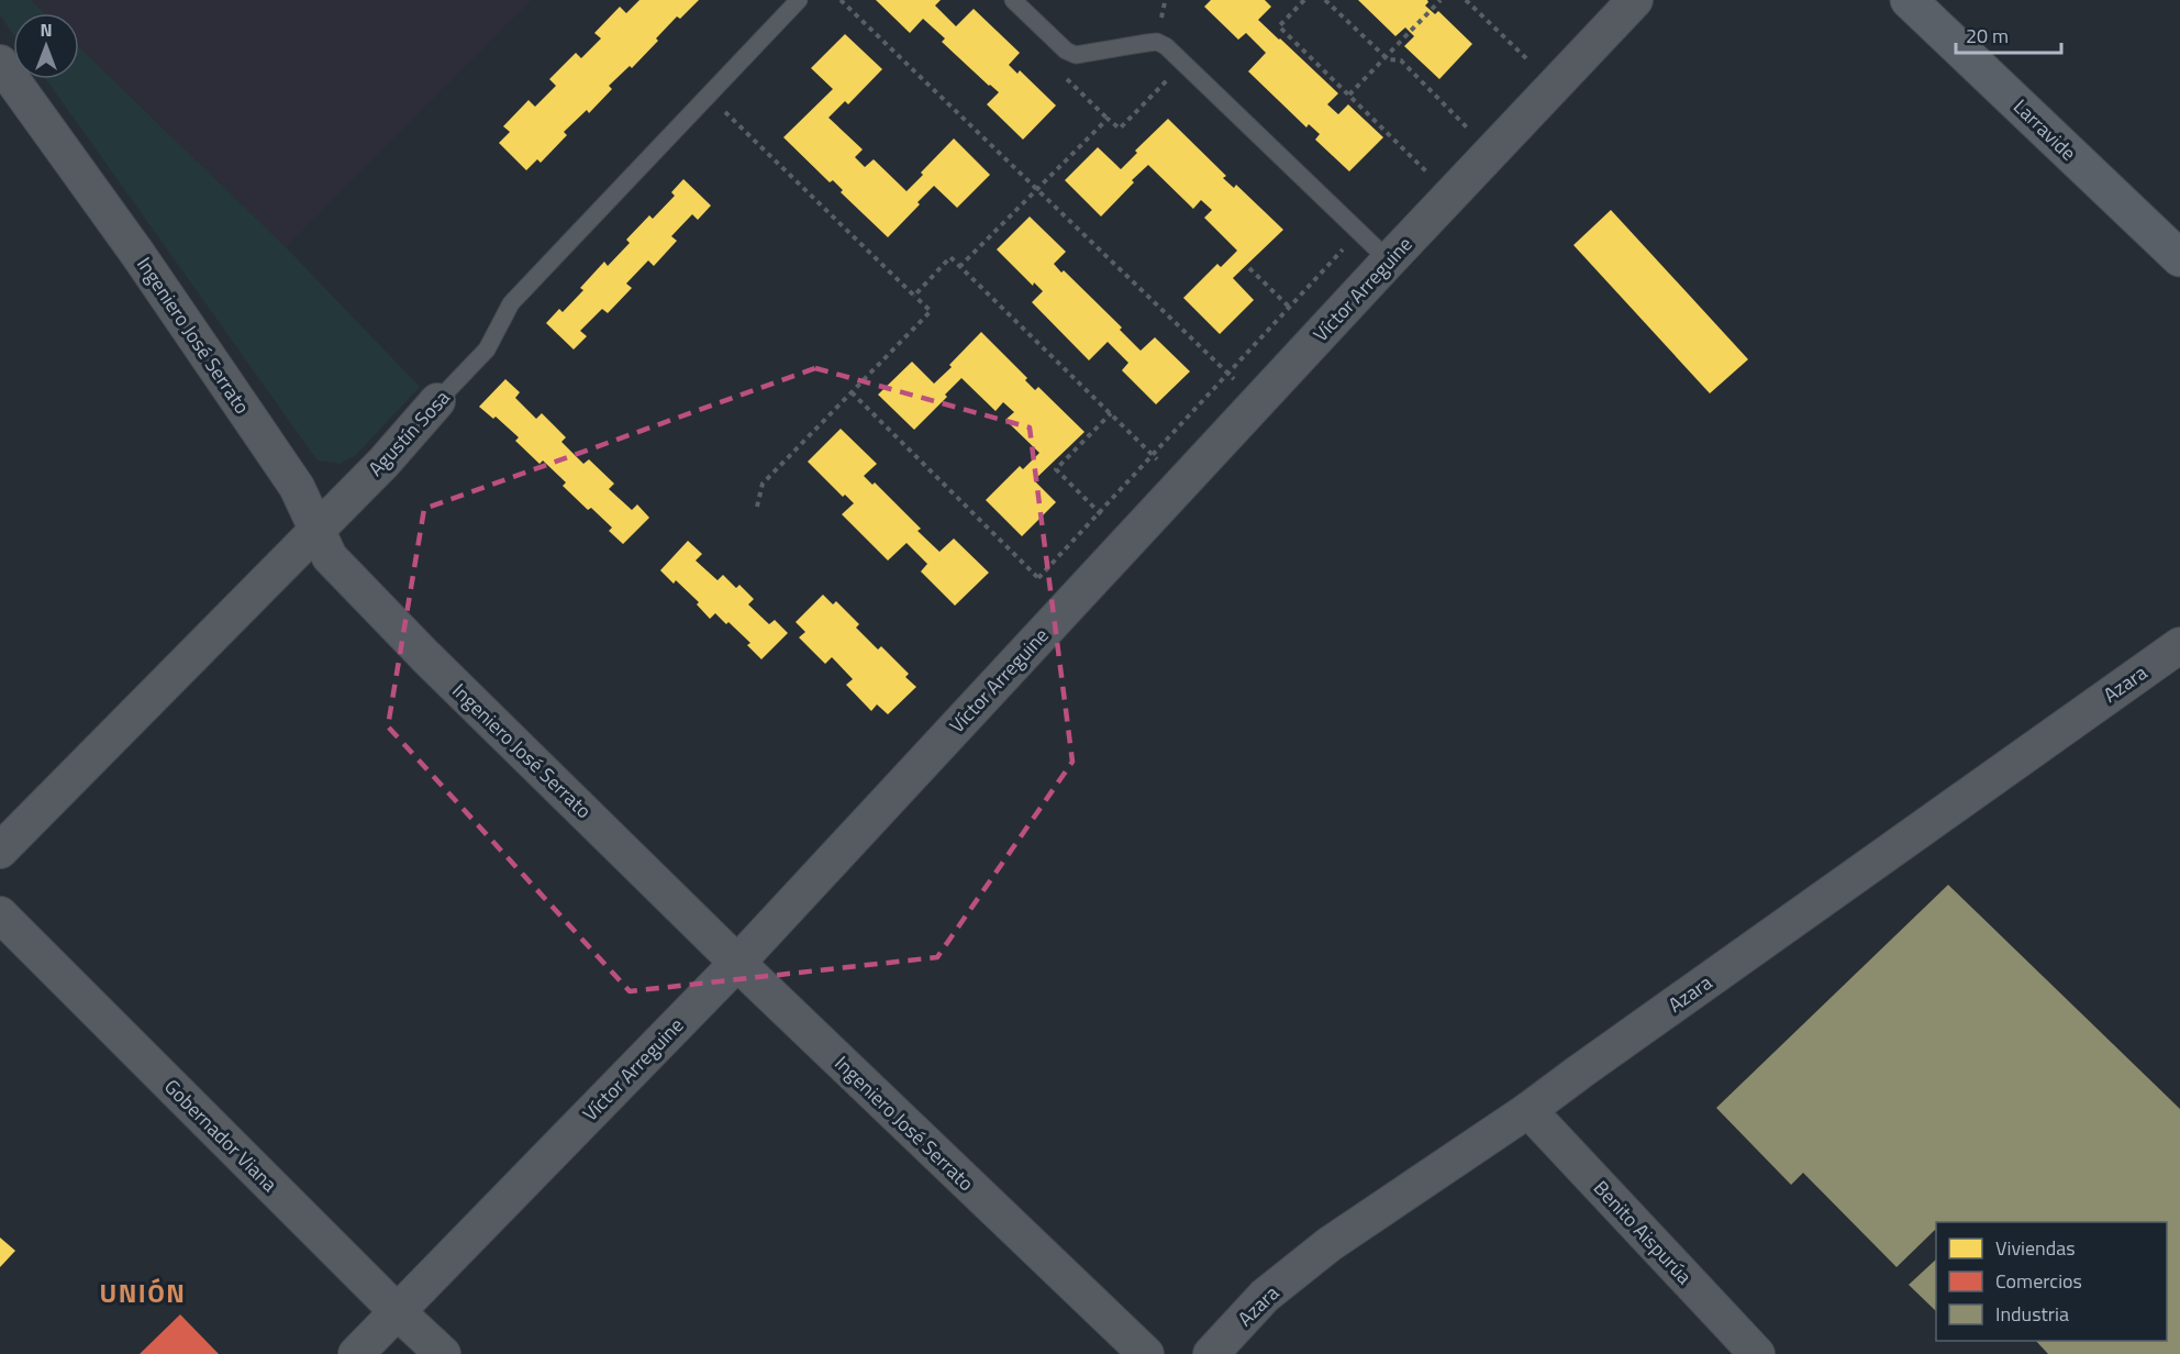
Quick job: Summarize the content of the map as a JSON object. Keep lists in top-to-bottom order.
{
  "streets": {
    "street": [
      "Larravide",
      "Víctor Arreguine",
      "Ingeniero José Serrato",
      "Agustín Sosa",
      "Azara",
      "Gobernador Viana",
      "Benito Aispurúa"
    ]
  },
  "crossings": [
    ["Víctor Arreguine", "Ingeniero José Serrato"],
    ["Víctor Arreguine", "Gobernador Viana"],
    ["Ingeniero José Serrato", "Agustín Sosa"],
    ["Azara", "Benito Aispurúa"]
  ],
  "districts": ["UNIÓN"],
  "legend": ["Viviendas", "Comercios", "Industria"],
  "scale_bar": "20 m",
  "north": "top"
}
